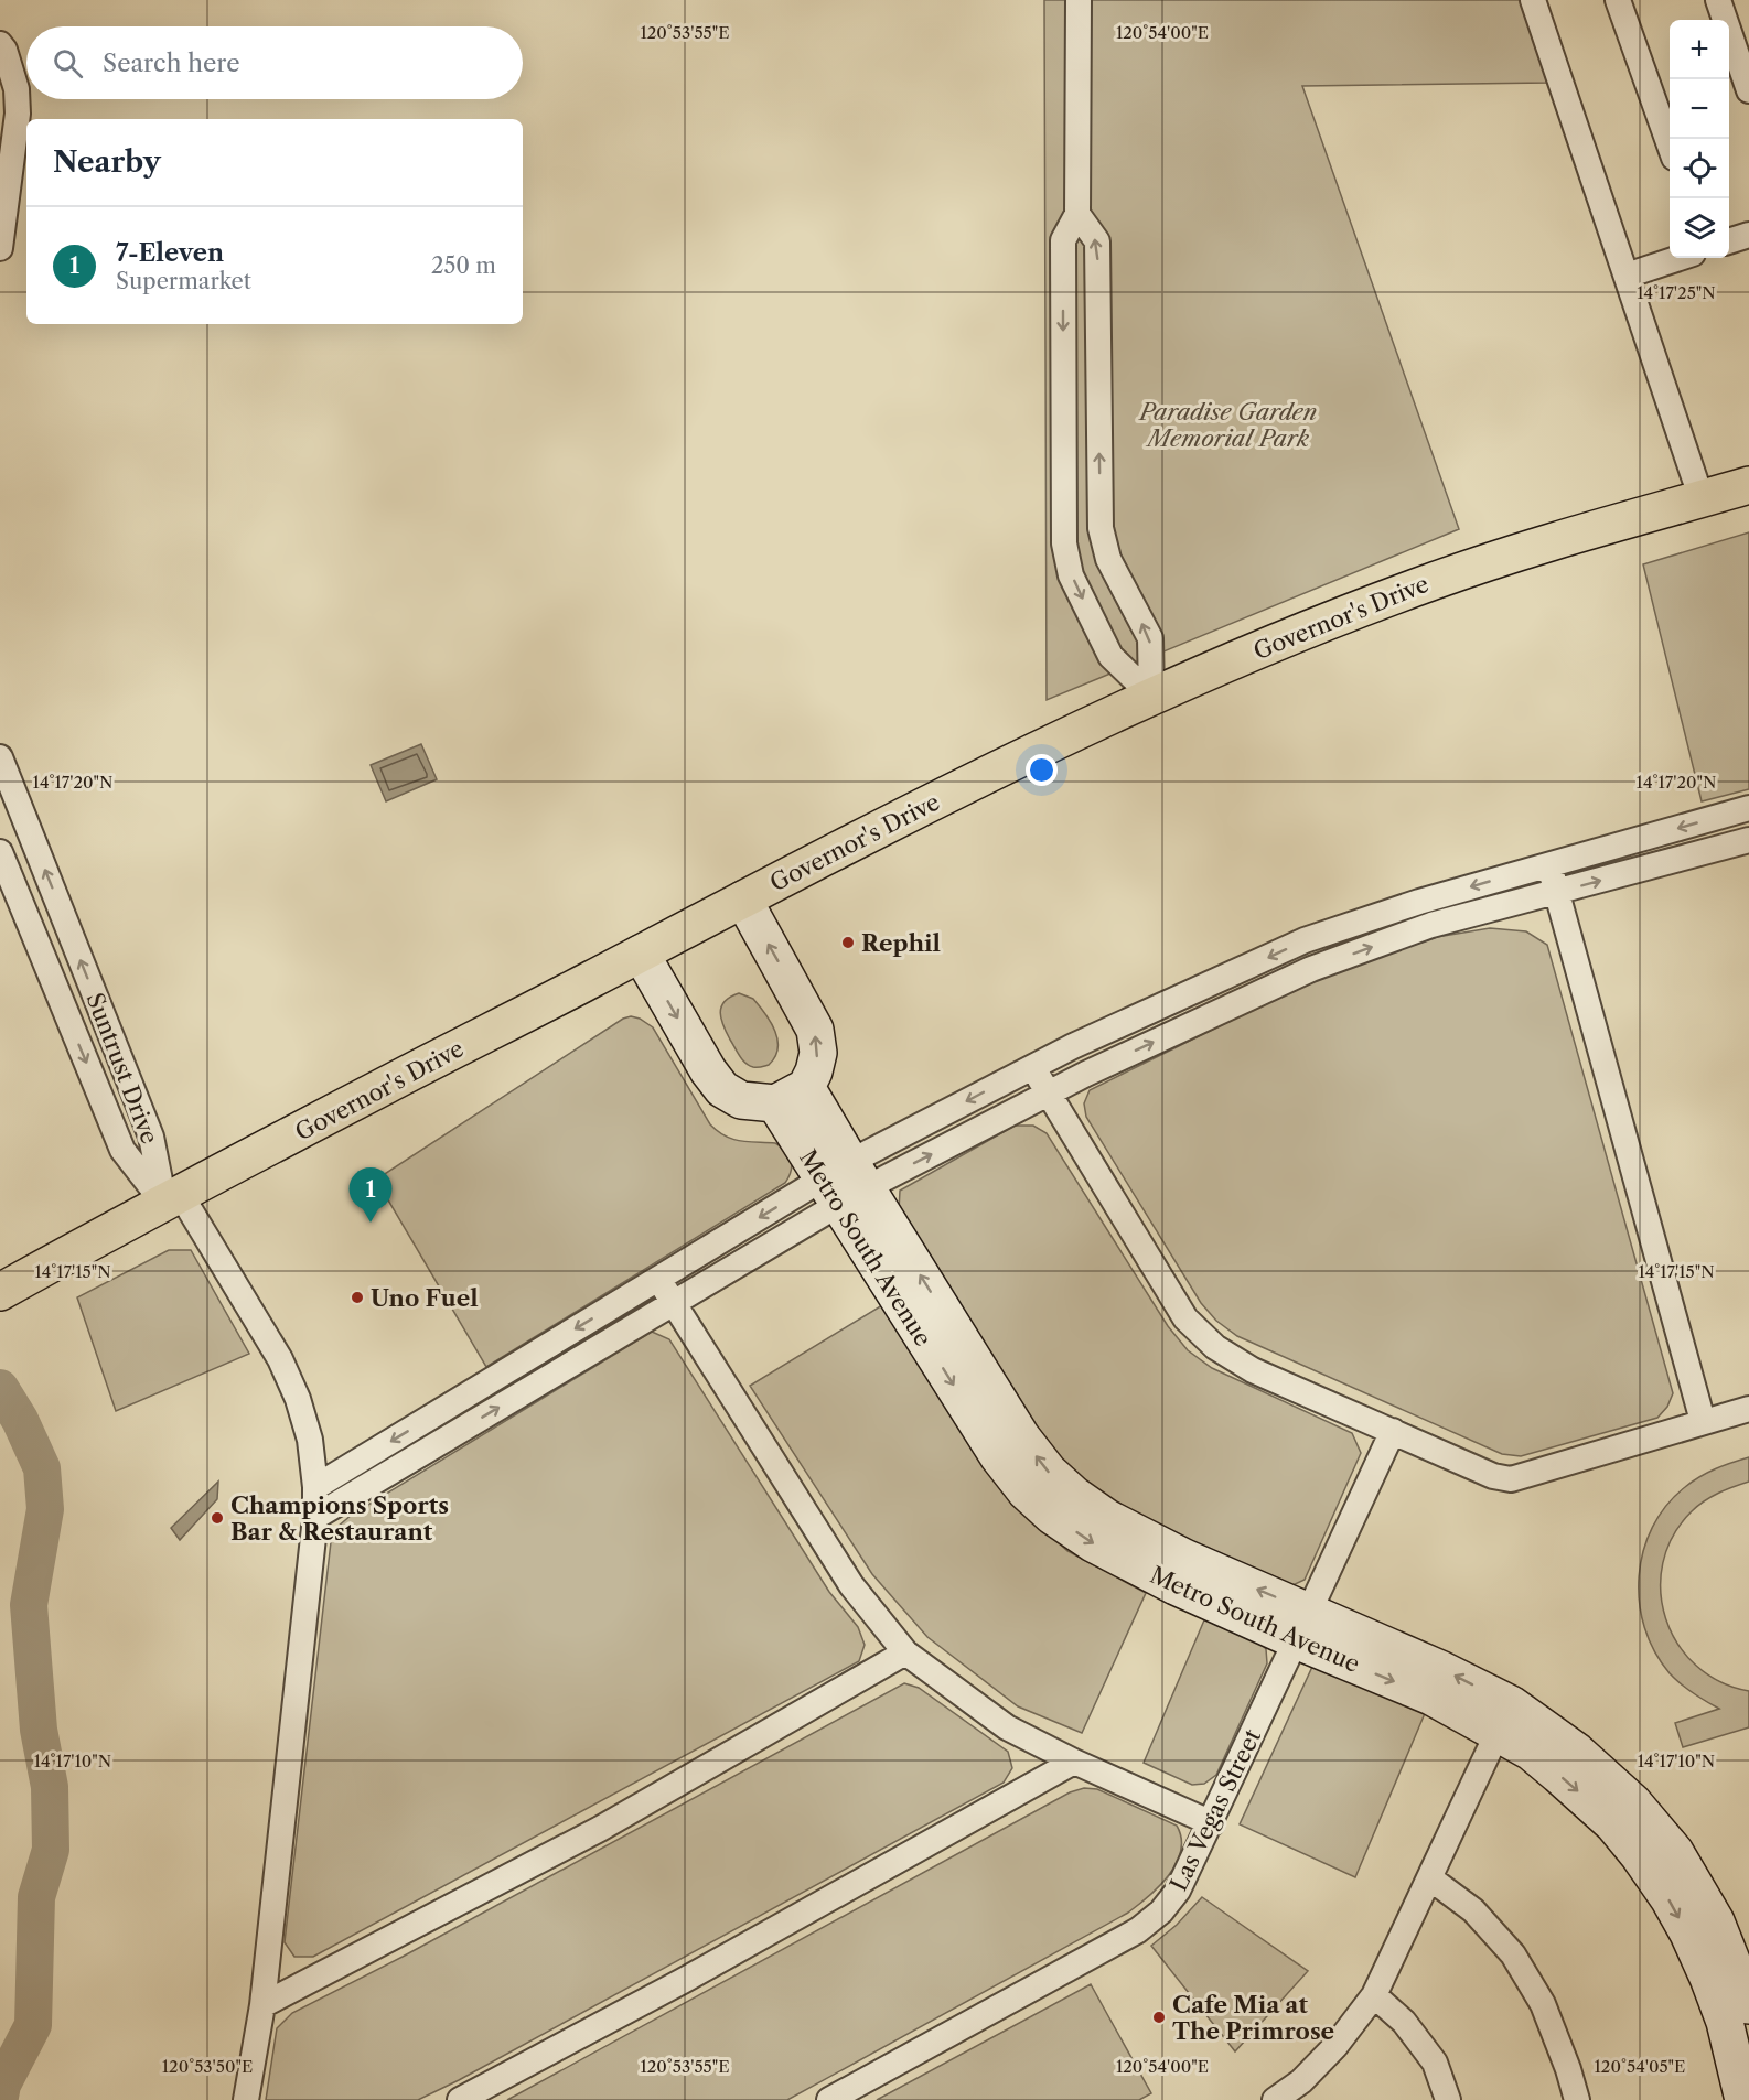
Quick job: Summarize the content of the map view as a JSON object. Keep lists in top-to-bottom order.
{
  "streets": {
    "main road": ["Governor's Drive"],
    "street": ["Suntrust Drive", "Metro South Avenue", "Las Vegas Street"]
  },
  "crossings": [
    ["Governor's Drive", "Suntrust Drive"],
    ["Metro South Avenue", "Las Vegas Street"]
  ],
  "parks": ["Paradise Garden Memorial Park"],
  "places": [
    "Rephil",
    "Uno Fuel",
    "Champions Sports Bar & Restaurant",
    "Cafe Mia at The Primrose"
  ],
  "page": {
    "map_buttons": ["+", "−"],
    "search": "Search here",
    "heading": "Nearby",
    "list": [
      {
        "mark": "1",
        "name": "7-Eleven",
        "note": "Supermarket",
        "value": "250 m"
      }
    ],
    "pins": "1"
  },
  "coordinates": [
    "120°53'55\"E",
    "120°54'00\"E",
    "14°17'25\"N",
    "14°17'20\"N",
    "14°17'15\"N",
    "14°17'10\"N",
    "120°53'50\"E",
    "120°54'05\"E"
  ]
}
